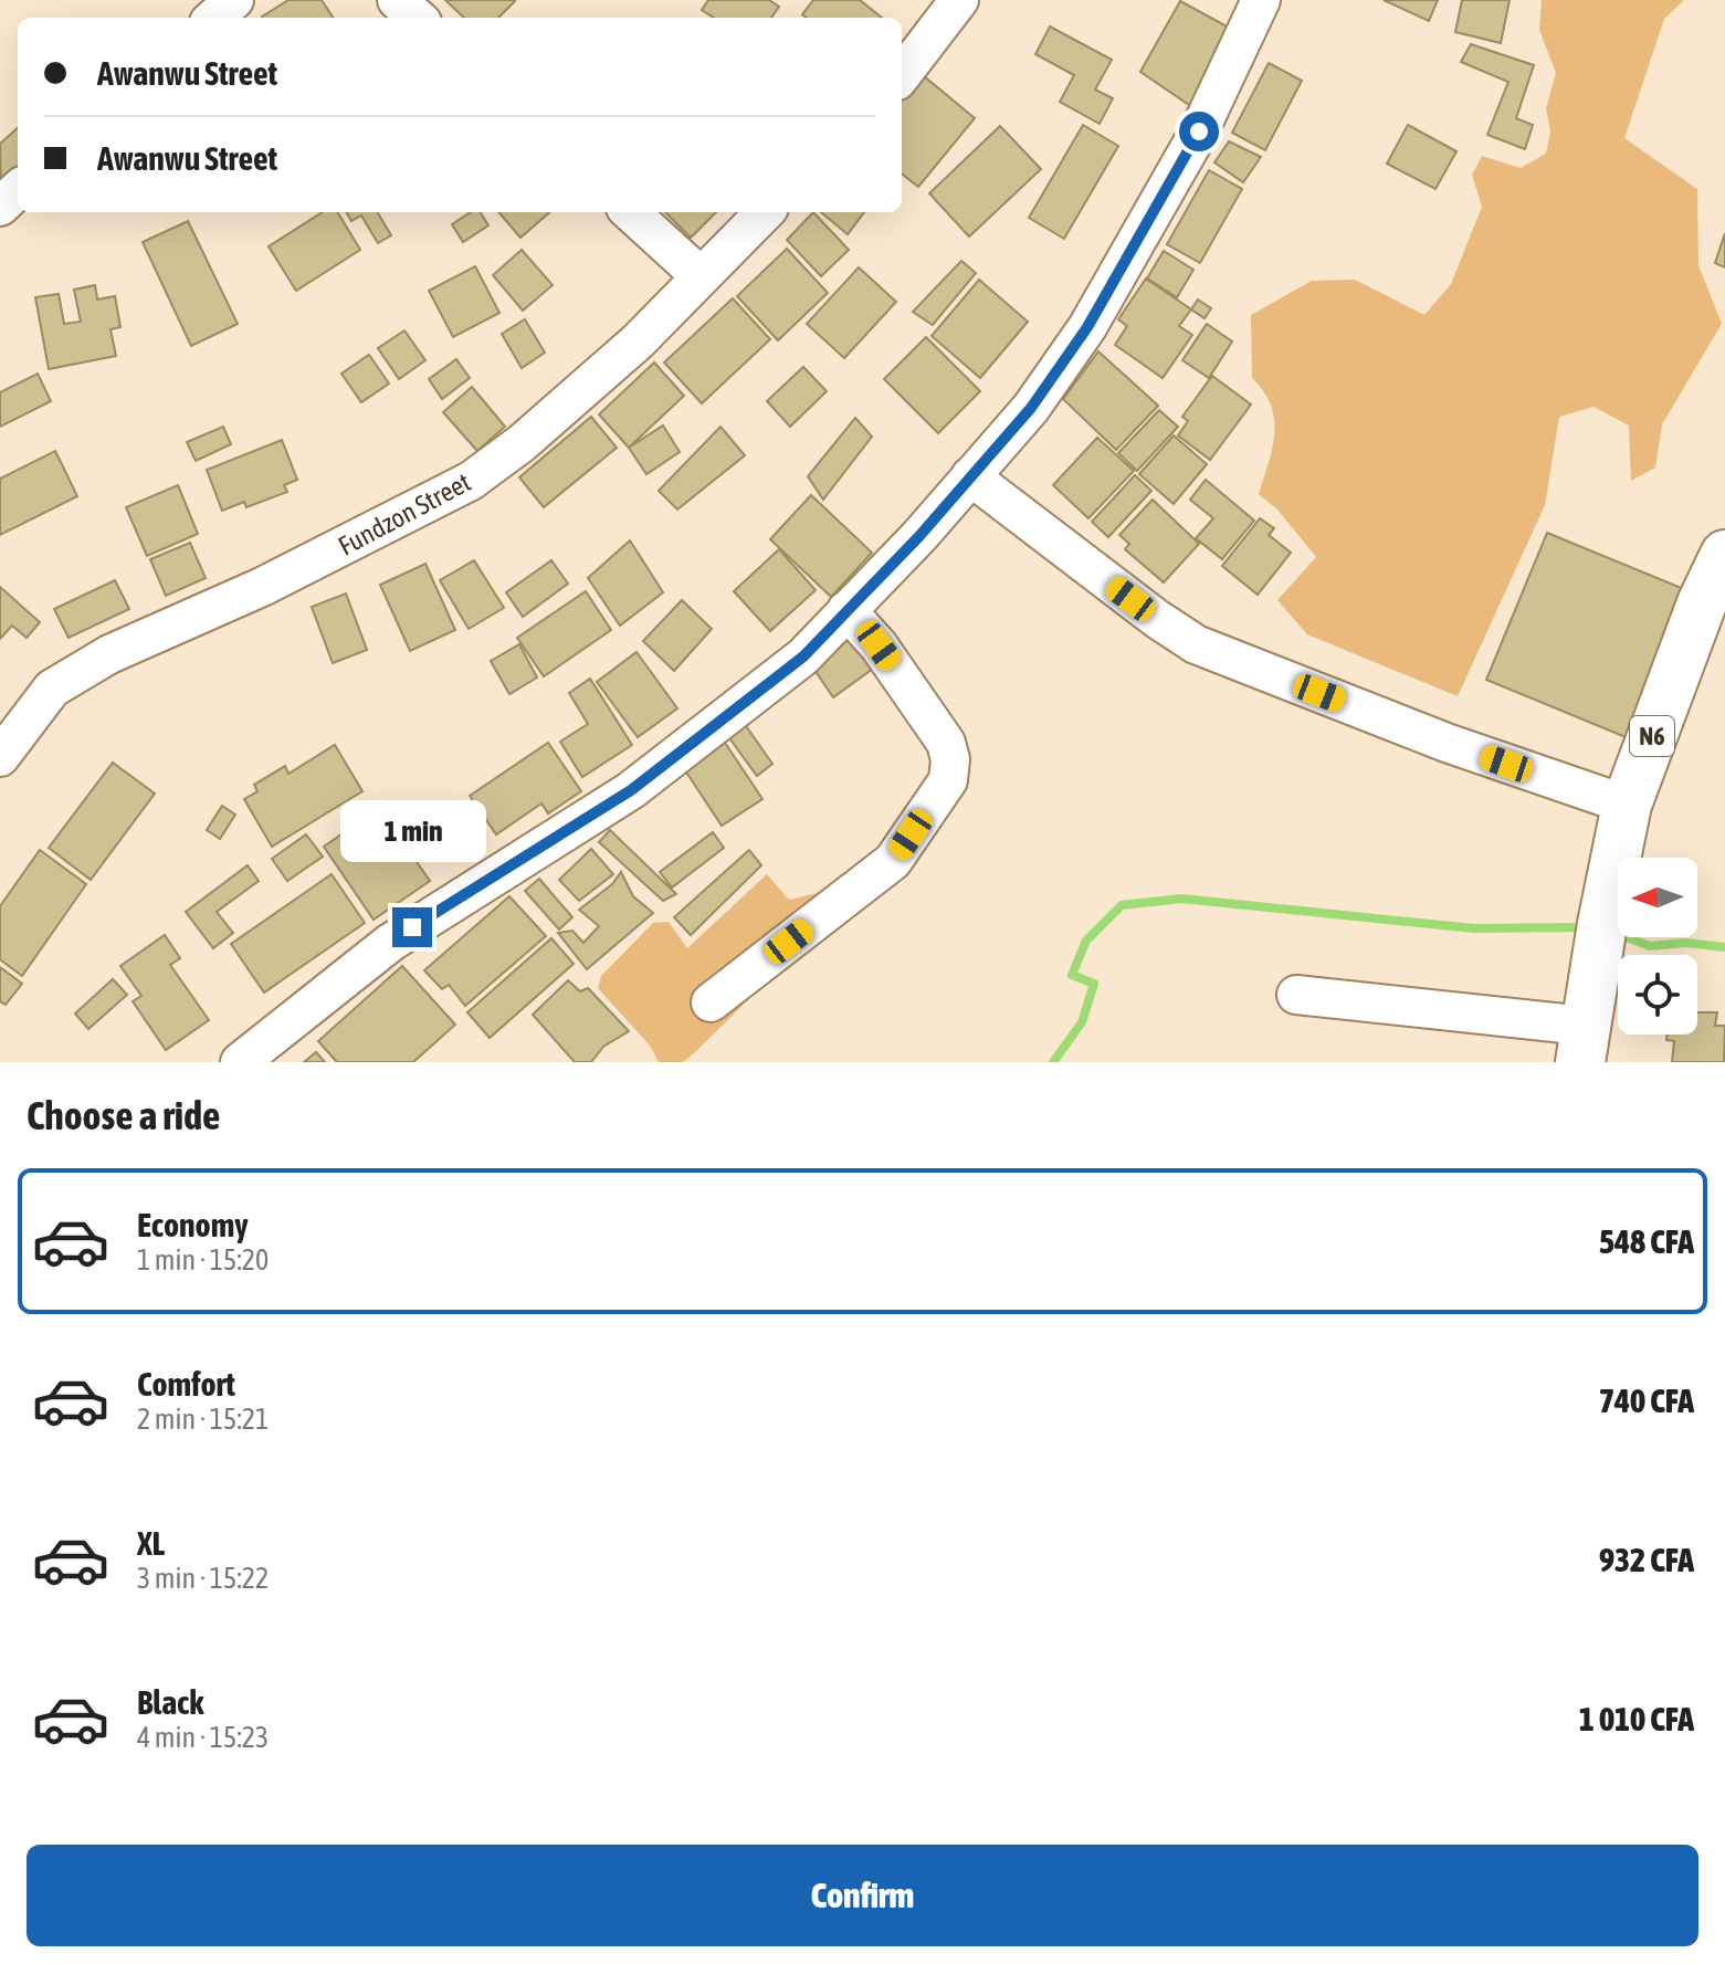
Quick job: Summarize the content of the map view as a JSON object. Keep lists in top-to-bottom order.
{
  "streets": {
    "highway": ["N6"],
    "street": ["Fundzon Street"]
  },
  "north": "left",
  "page": {
    "banner": ["Awanwu Street", "Awanwu Street"],
    "bubble": "1 min",
    "heading": "Choose a ride",
    "list": [
      {
        "name": "Economy",
        "note": "1 min · 15:20",
        "value": "548 CFA"
      },
      {
        "name": "Comfort",
        "note": "2 min · 15:21",
        "value": "740 CFA"
      },
      {
        "name": "XL",
        "note": "3 min · 15:22",
        "value": "932 CFA"
      },
      {
        "name": "Black",
        "note": "4 min · 15:23",
        "value": "1 010 CFA"
      }
    ],
    "buttons": "Confirm"
  }
}
